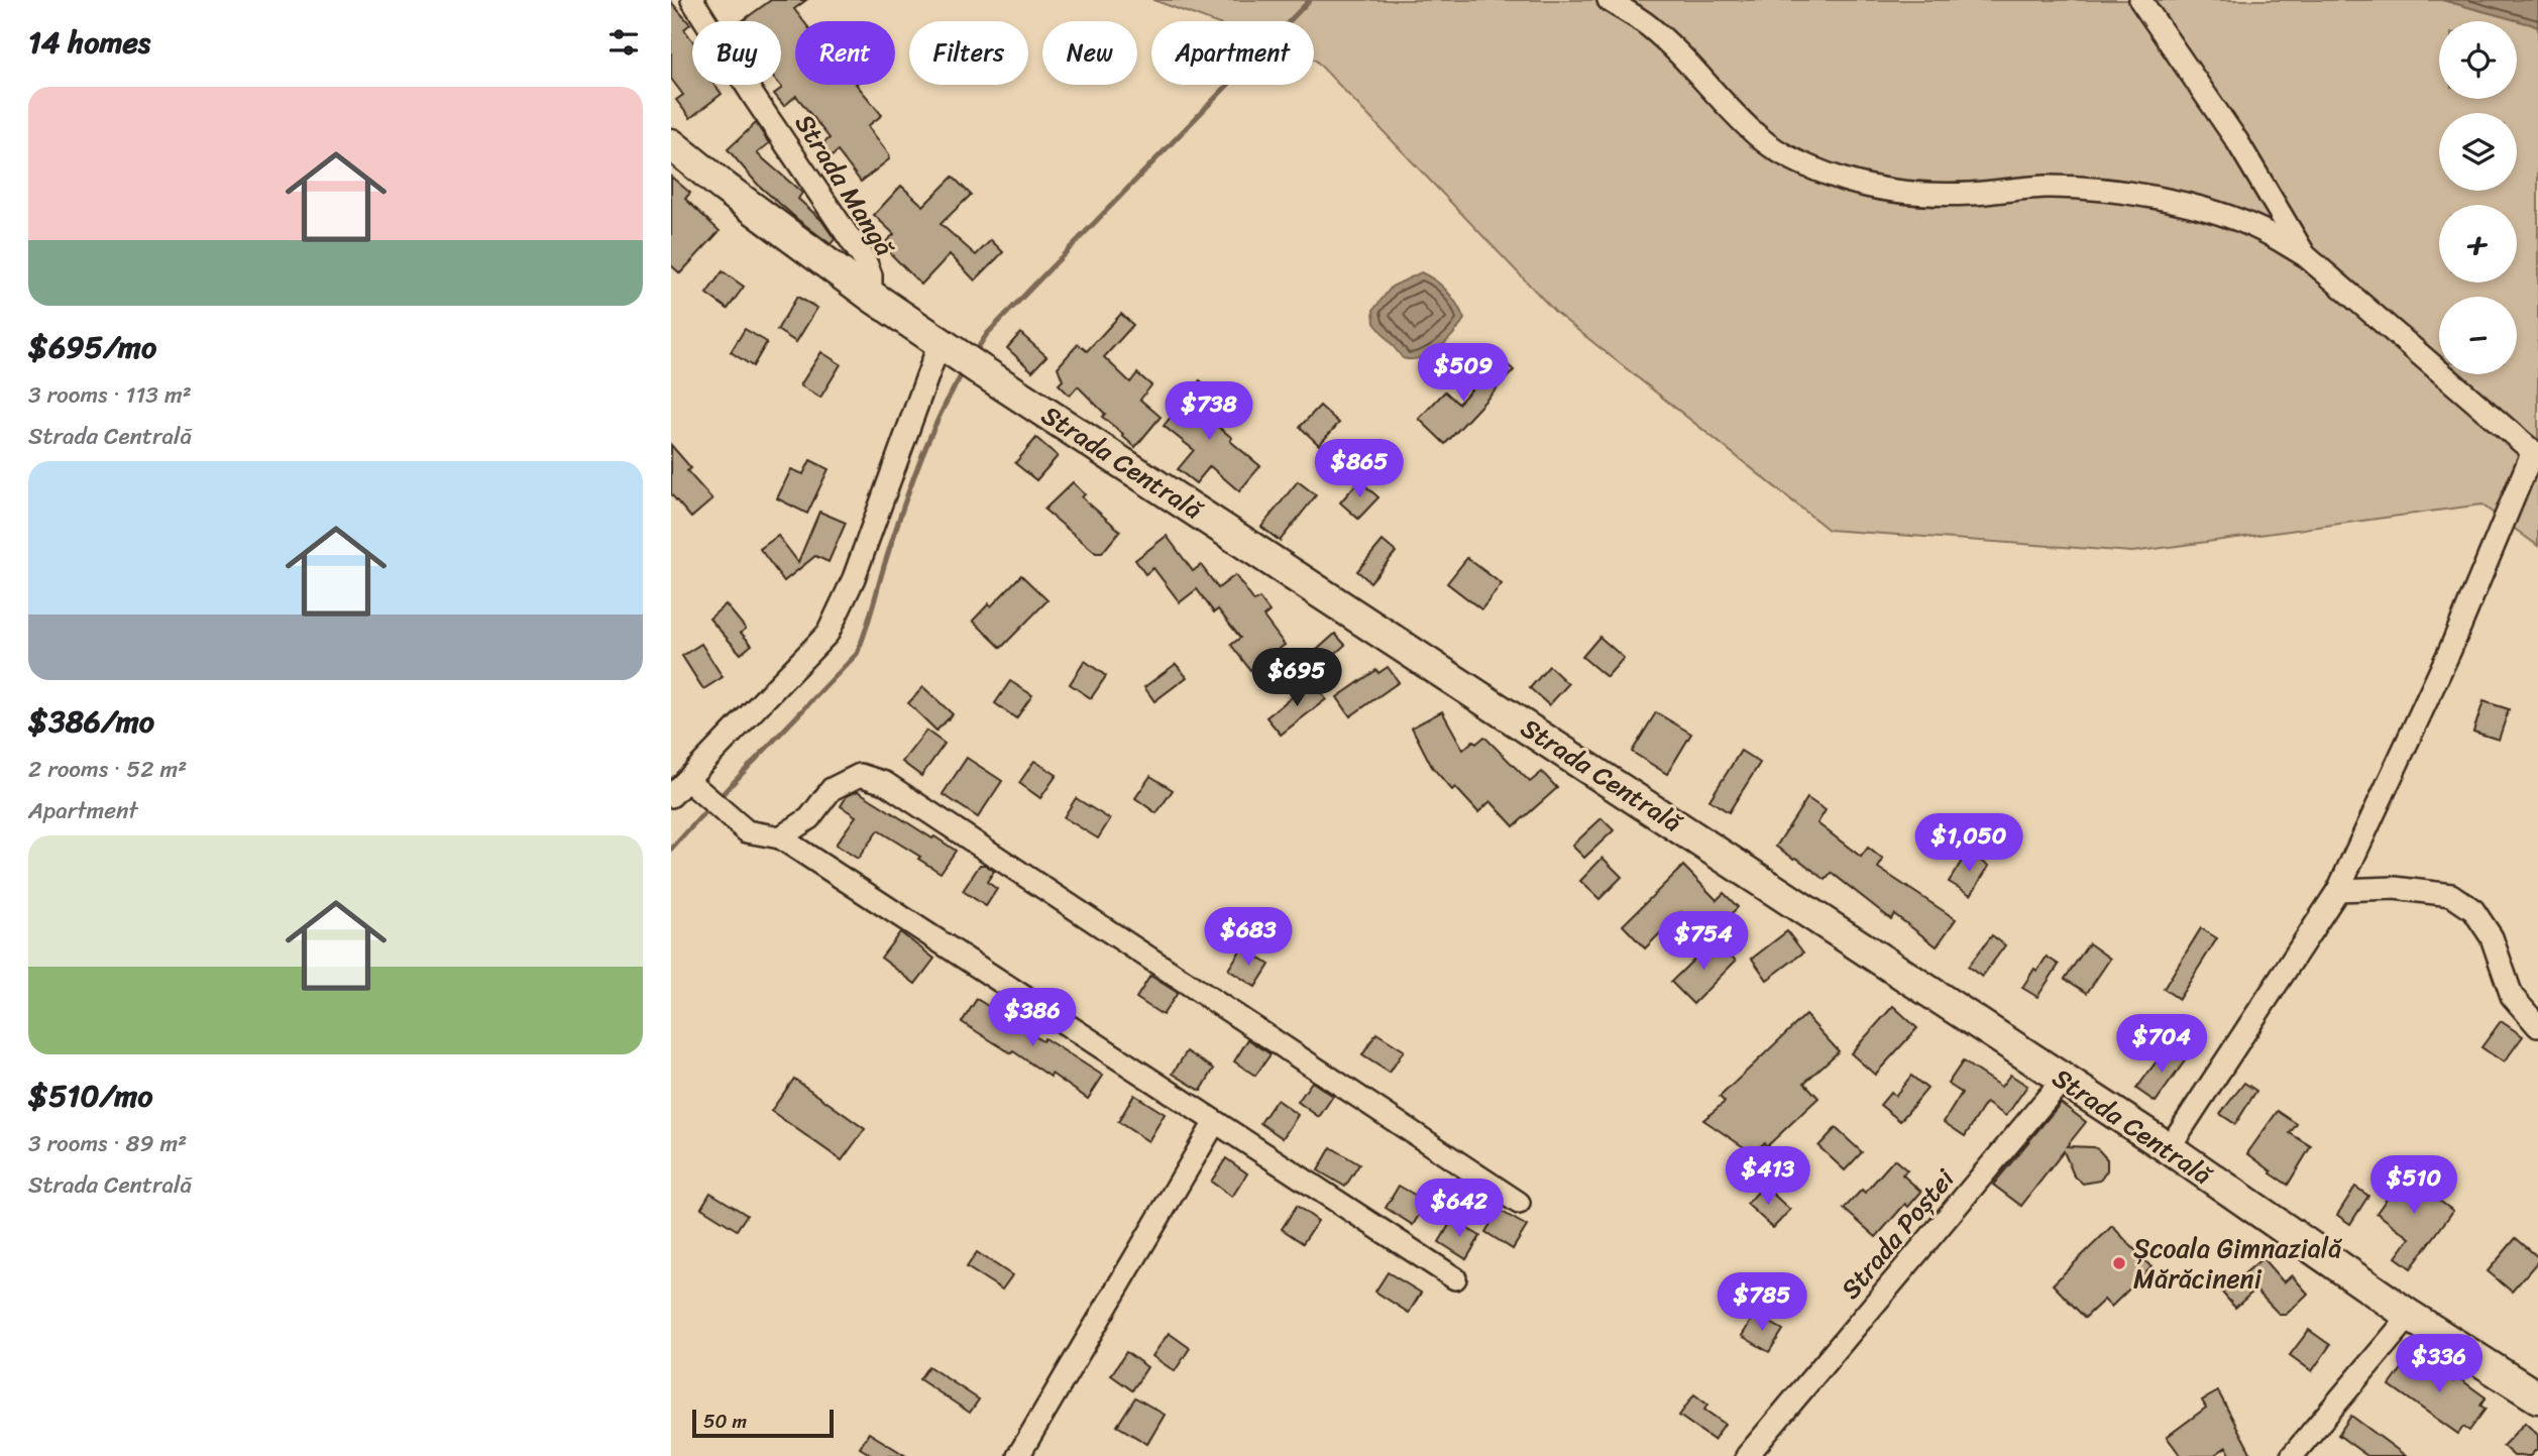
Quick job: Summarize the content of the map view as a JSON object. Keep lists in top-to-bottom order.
{
  "streets": {
    "main road": ["Strada Centrală"],
    "street": ["Strada Mangă", "Strada Poștei"]
  },
  "crossings": [
    ["Strada Mangă", "Strada Centrală"],
    ["Strada Centrală", "Strada Poștei"]
  ],
  "places": ["Școala Gimnazială Mărăcineni"],
  "scale_bar": "50 m",
  "page": {
    "heading": "14 homes",
    "map_buttons": ["+", "−"],
    "chip": [
      "Buy",
      "Rent",
      "Filters",
      "New",
      "Apartment"
    ],
    "list": [
      {
        "name": "$695/mo",
        "note": "3 rooms · 113 m² · Strada Centrală"
      },
      {
        "name": "$386/mo",
        "note": "2 rooms · 52 m² · Apartment"
      },
      {
        "name": "$510/mo",
        "note": "3 rooms · 89 m² · Strada Centrală"
      }
    ],
    "price": [
      "$509",
      "$738",
      "$865",
      "$695",
      "$1,050",
      "$683",
      "$754",
      "$386",
      "$704",
      "$413",
      "$510",
      "$642",
      "$785",
      "$336"
    ],
    "scale": "50 m"
  }
}
